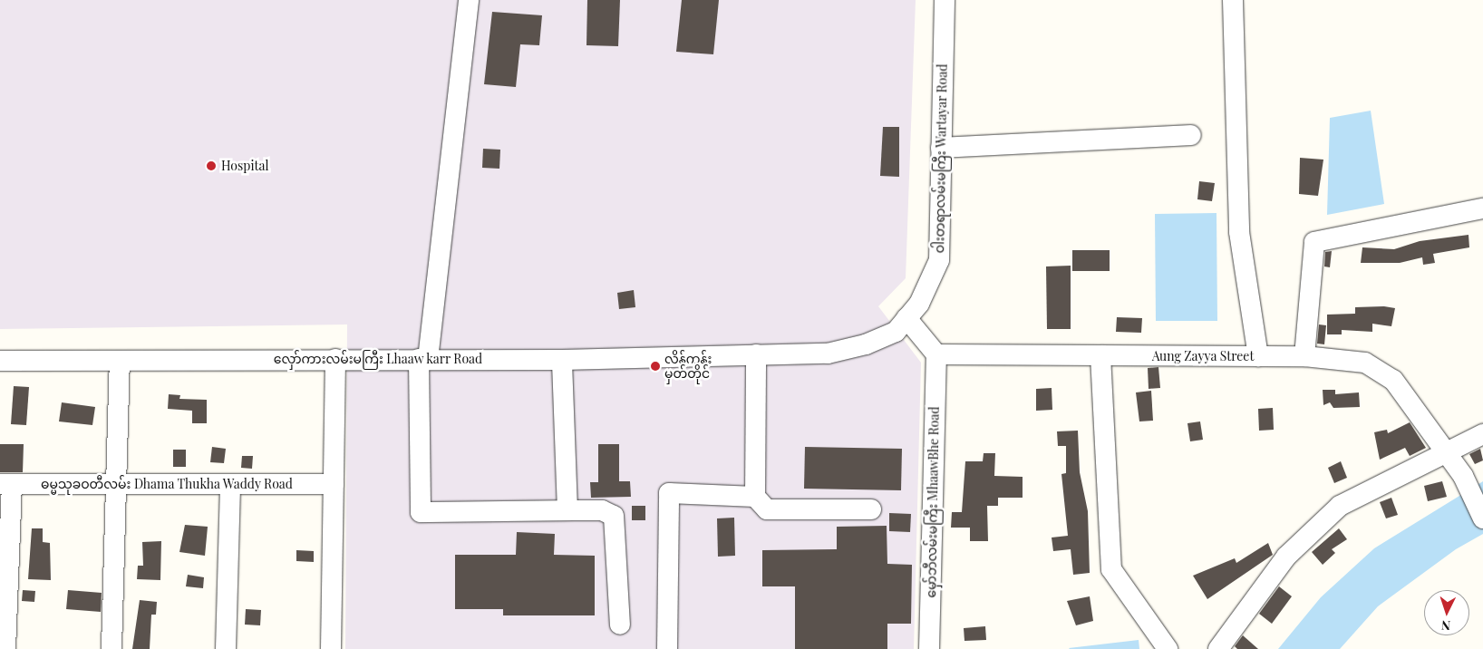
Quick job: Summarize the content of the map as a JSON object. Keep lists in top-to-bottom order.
{
  "streets": {
    "street": [
      "ဝါးတရာလမ်းမကြီး Wartayar Road",
      "Aung Zayya Street",
      "လှော်ကားလမ်းမကြီး Lhaaw karr Road",
      "ဓမ္မသုခဝတီလမ်း Dhama Thukha Waddy Road",
      "မှော်ဘီလမ်းမကြီး MhaawBhe Road"
    ]
  },
  "crossings": [
    ["ဝါးတရာလမ်းမကြီး Wartayar Road", "လှော်ကားလမ်းမကြီး Lhaaw karr Road"],
    ["Aung Zayya Street", "မှော်ဘီလမ်းမကြီး MhaawBhe Road"]
  ],
  "places": ["Hospital", "လိန်ကုန်း မှတ်တိုင်"],
  "north": "bottom"
}
